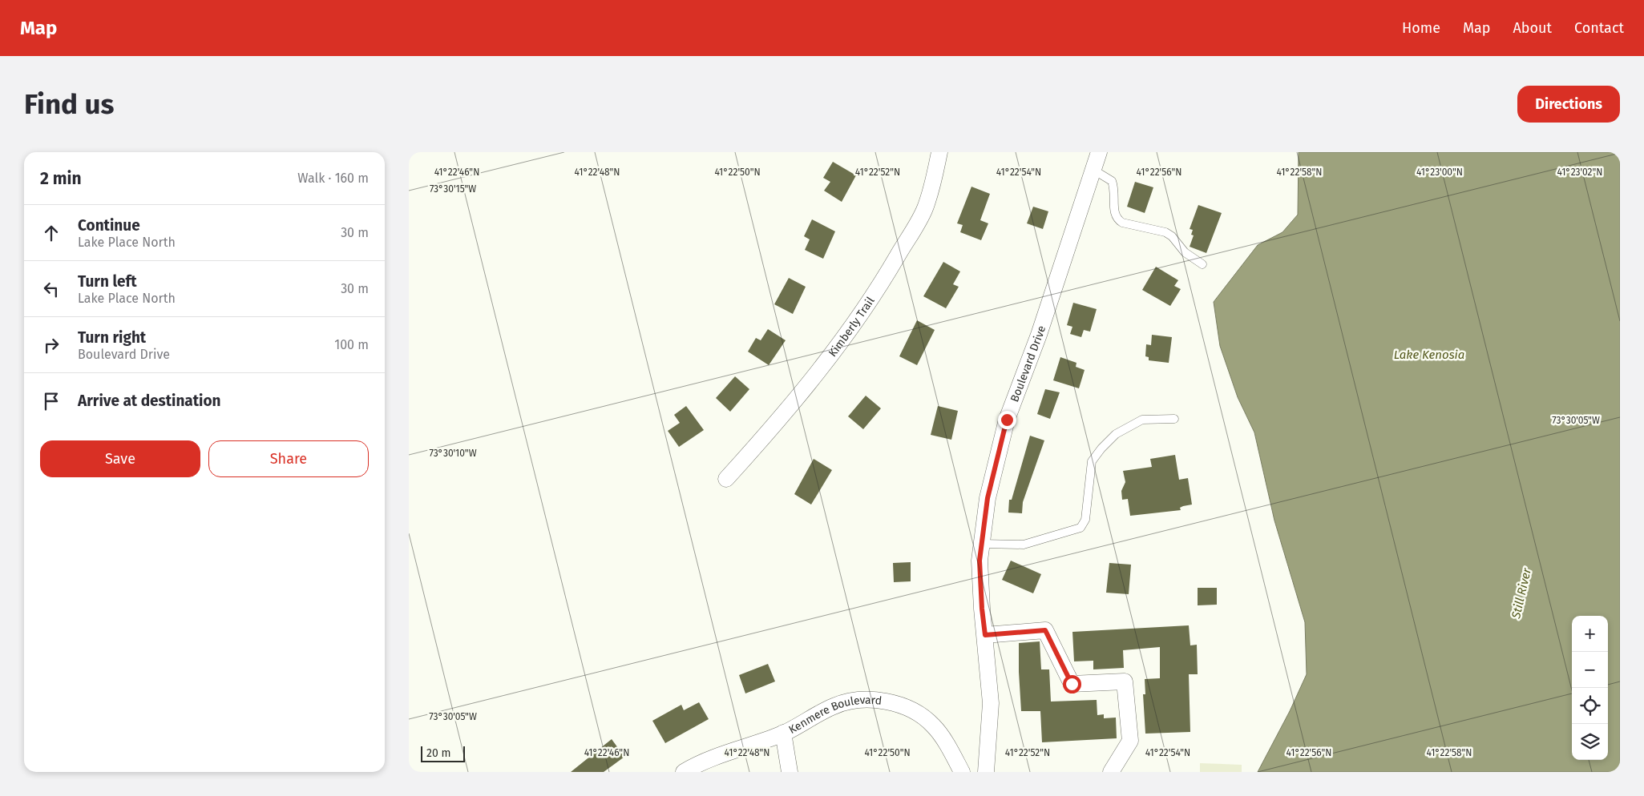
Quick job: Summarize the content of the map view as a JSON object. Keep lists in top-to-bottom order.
{
  "streets": {
    "street": ["Kimberly Trail", "Boulevard Drive", "Kenmere Boulevard"]
  },
  "water": ["Lake Kenosia", "Still River"],
  "scale_bar": "20 m",
  "page": {
    "header": "Map",
    "nav": [
      "Home",
      "Map",
      "About",
      "Contact"
    ],
    "buttons": [
      "Directions",
      ["Save", "Share"]
    ],
    "title": "Find us",
    "heading": ["2 min", "Walk · 160 m"],
    "list": [
      ["Continue", "Lake Place North", "30 m"],
      ["Turn left", "Lake Place North", "30 m"],
      ["Turn right", "Boulevard Drive", "100 m"],
      "Arrive at destination"
    ],
    "map_buttons": ["+", "−"],
    "scale": "20 m"
  },
  "coordinates": [
    "41°23'02\"N",
    "41°22'46\"N",
    "41°22'48\"N",
    "41°22'50\"N",
    "41°22'52\"N",
    "41°22'54\"N",
    "41°22'56\"N",
    "41°22'58\"N",
    "41°23'00\"N",
    "73°30'15\"W",
    "73°30'05\"W",
    "73°30'10\"W"
  ]
}
